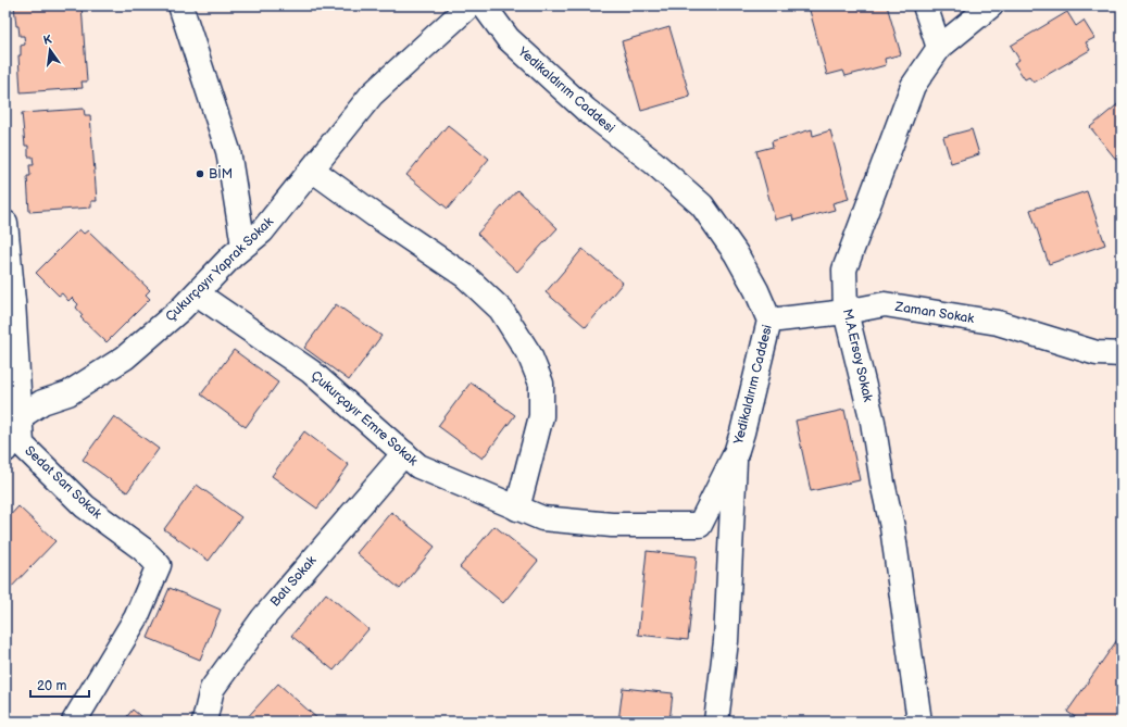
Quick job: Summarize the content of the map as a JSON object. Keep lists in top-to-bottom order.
{
  "streets": {
    "street": [
      "Yedikaldırım Caddesi",
      "Çukurçayır Yaprak Sokak",
      "Zaman Sokak",
      "M.A.Ersoy Sokak",
      "Çukurçayır Emre Sokak",
      "Sedat Sarı Sokak",
      "Batı Sokak"
    ]
  },
  "crossings": [
    ["Yedikaldırım Caddesi", "Zaman Sokak"],
    ["Yedikaldırım Caddesi", "Çukurçayır Emre Sokak"],
    ["Çukurçayır Yaprak Sokak", "Çukurçayır Emre Sokak"],
    ["Çukurçayır Yaprak Sokak", "Sedat Sarı Sokak"],
    ["Zaman Sokak", "M.A.Ersoy Sokak"],
    ["Çukurçayır Emre Sokak", "Batı Sokak"]
  ],
  "places": ["BİM"],
  "scale_bar": "20 m",
  "north": "top"
}
